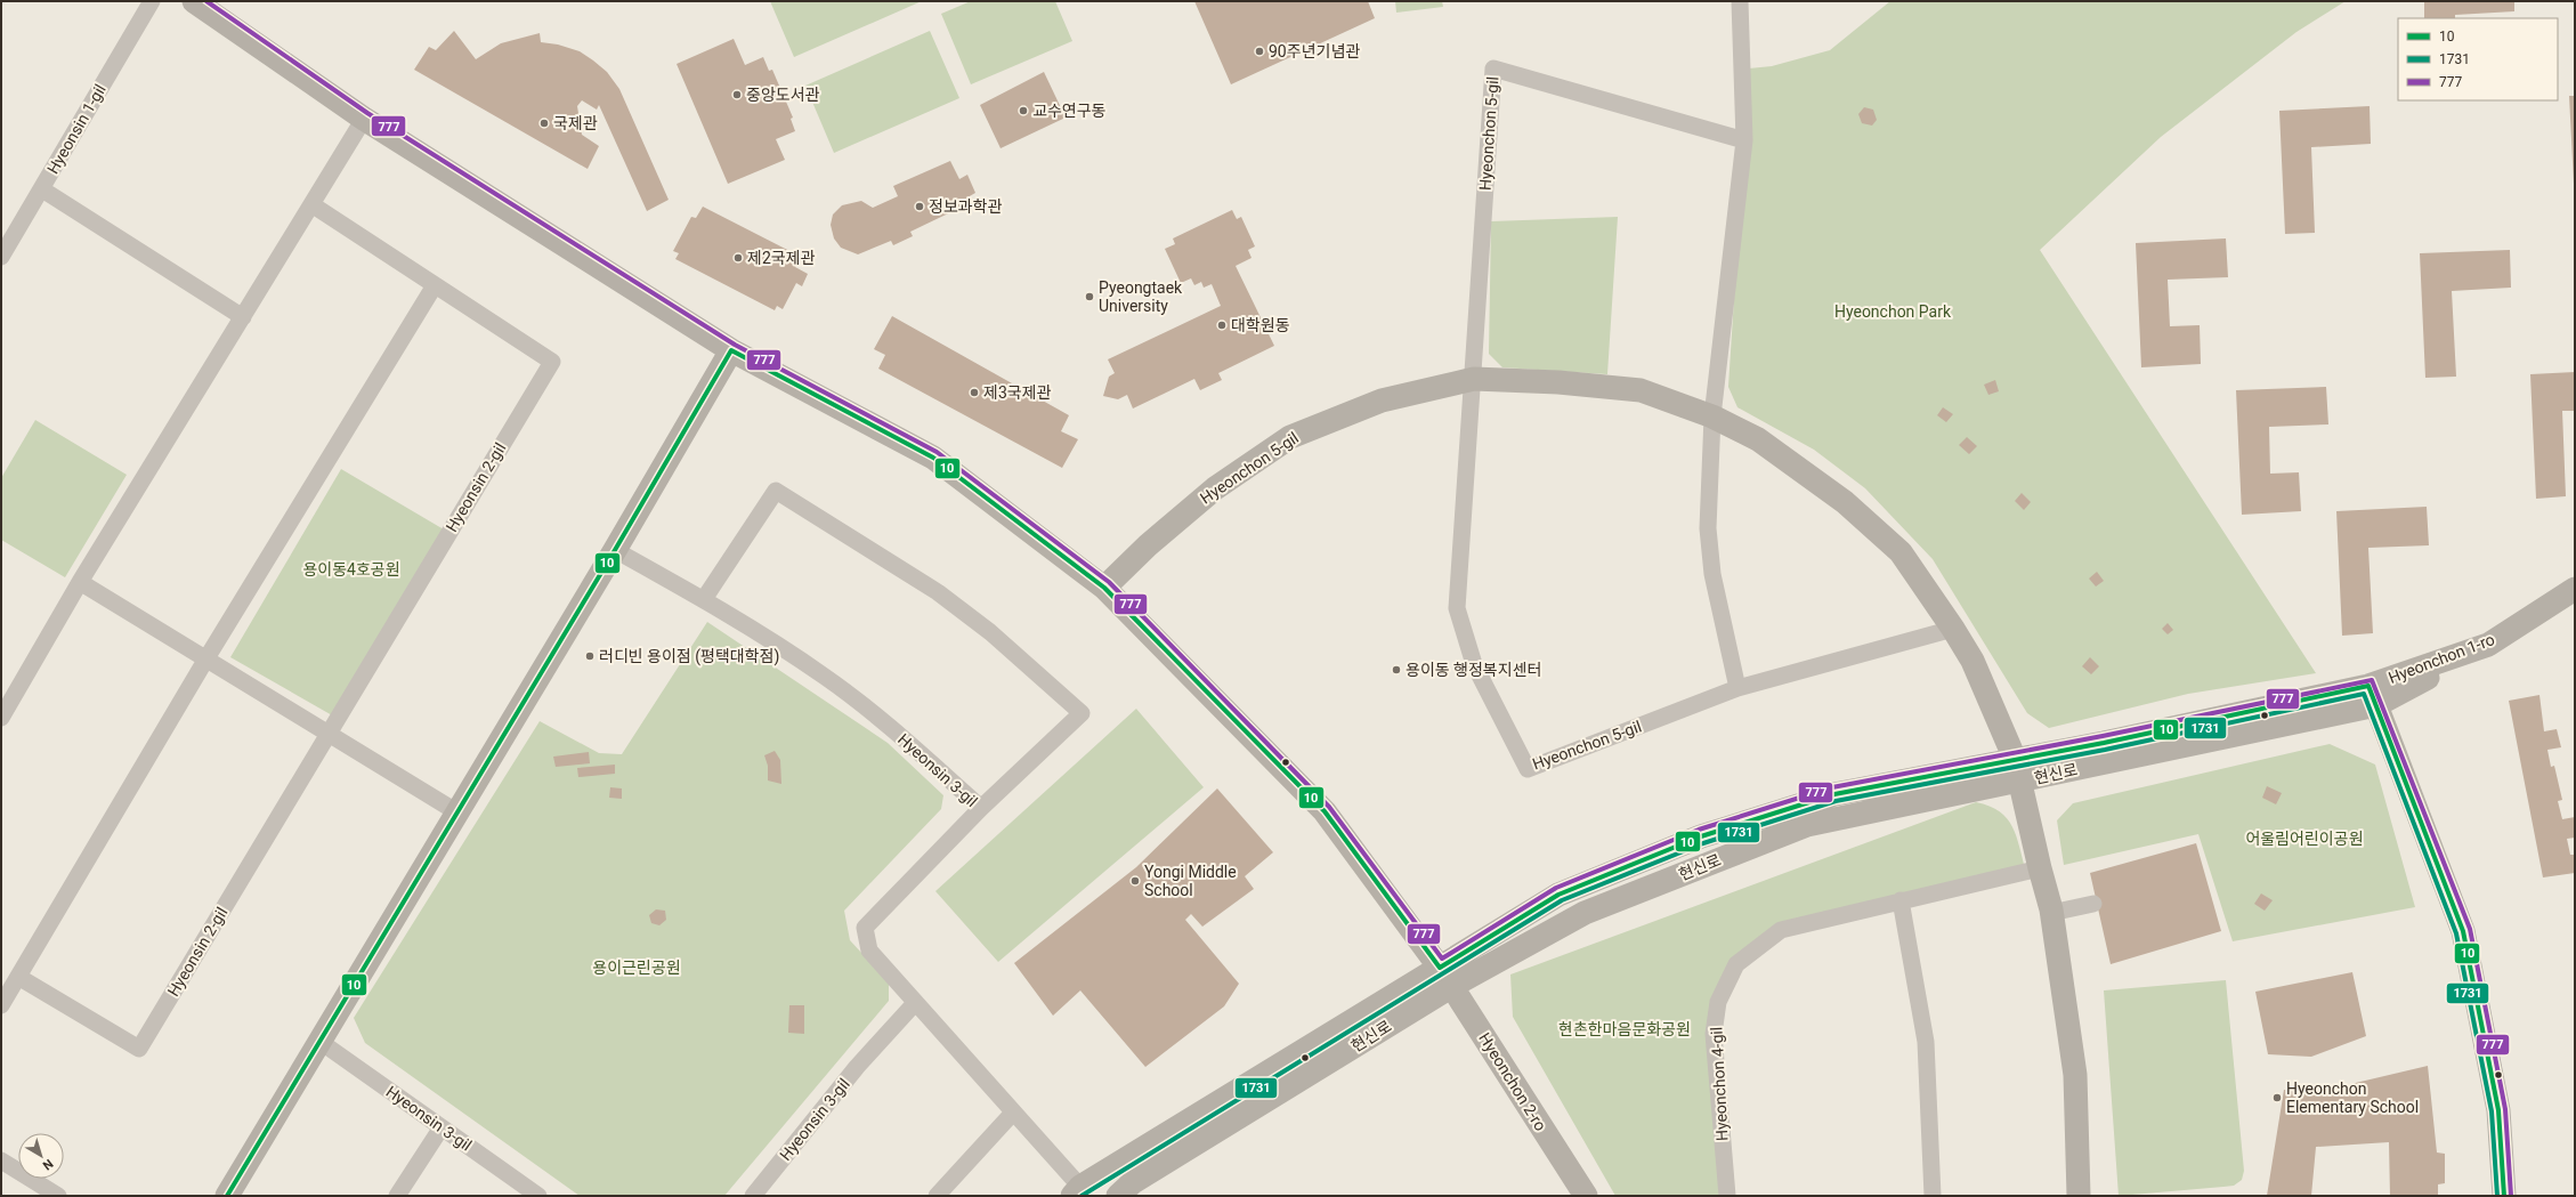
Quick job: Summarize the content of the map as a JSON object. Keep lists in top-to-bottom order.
{
  "streets": {
    "street": [
      "Hyeonsin 1-gil",
      "Hyeonchon 5-gil",
      "Hyeonsin 2-gil",
      "Hyeonchon 1-ro",
      "Hyeonsin 3-gil",
      "현신로",
      "Hyeonchon 2-ro",
      "Hyeonchon 4-gil"
    ]
  },
  "crossings": [
    ["Hyeonchon 5-gil", "현신로"],
    ["Hyeonchon 5-gil", "Hyeonchon 2-ro"],
    ["Hyeonchon 1-ro", "현신로"],
    ["현신로", "Hyeonchon 2-ro"]
  ],
  "parks": [
    "Hyeonchon Park",
    "용이동4호공원",
    "어울림어린이공원",
    "용이근린공원",
    "현촌한마음문화공원"
  ],
  "places": [
    "90주년기념관",
    "중앙도서관",
    "교수연구동",
    "국제관",
    "정보과학관",
    "제2국제관",
    "Pyeongtaek University",
    "대학원동",
    "제3국제관",
    "러디빈 용이점 (평택대학점)",
    "용이동 행정복지센터",
    "Yongi Middle School",
    "Hyeonchon Elementary School"
  ],
  "lines": ["transit line 777", "transit line 10", "transit line 1731"],
  "legend": ["10", "1731", "777"],
  "north": "bottom right"
}
